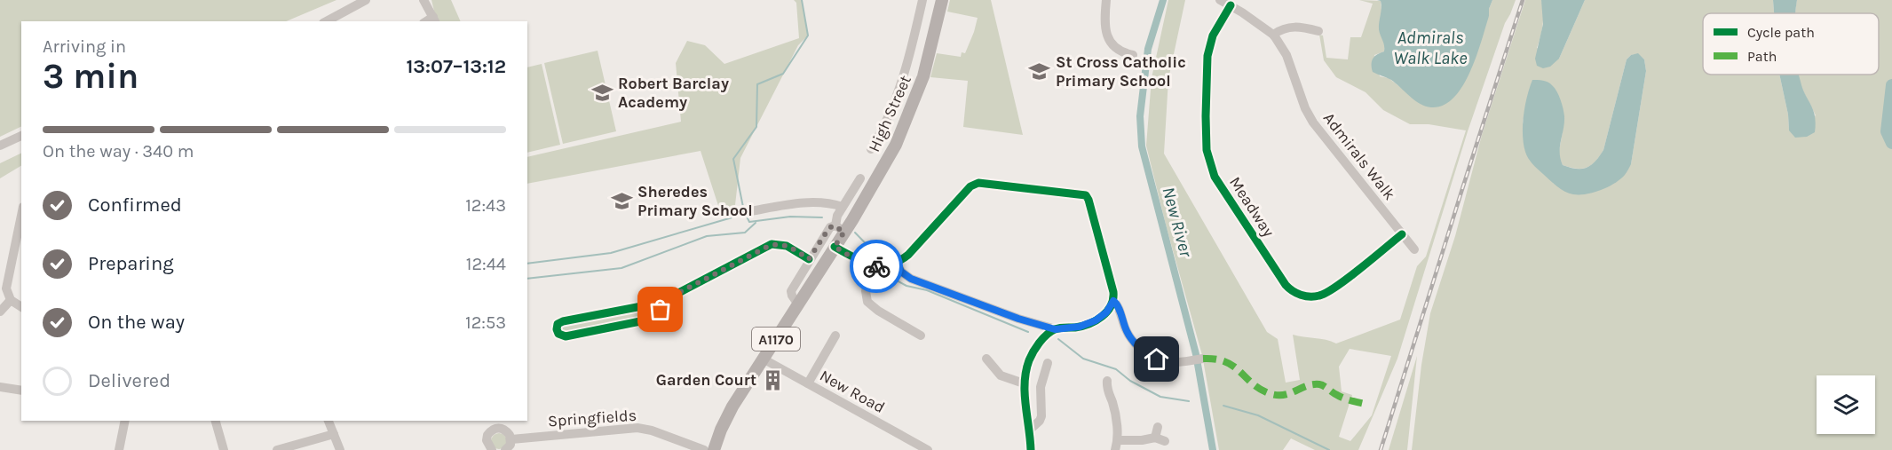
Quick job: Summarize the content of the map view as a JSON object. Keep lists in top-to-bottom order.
{
  "streets": {
    "main road": ["High Street", "A1170"],
    "street": [
      "Admirals Walk",
      "Meadway",
      "New Road",
      "Springfields"
    ]
  },
  "crossings": [
    ["High Street", "A1170"],
    ["Admirals Walk", "Meadway"],
    ["A1170", "New Road"]
  ],
  "water": ["Admirals Walk Lake", "New River"],
  "places": {
    "school or university": ["St Cross Catholic Primary School", "Robert Barclay Academy", "Sheredes Primary School"],
    "building": ["Garden Court"]
  },
  "legend": ["Cycle path", "Path"],
  "page": {
    "heading": ["3 min", "Arriving in", "13:07–13:12"],
    "bar": "On the way · 340 m",
    "list": [
      ["Confirmed", "12:43"],
      ["Preparing", "12:44"],
      ["On the way", "12:53"],
      "Delivered"
    ]
  }
}
